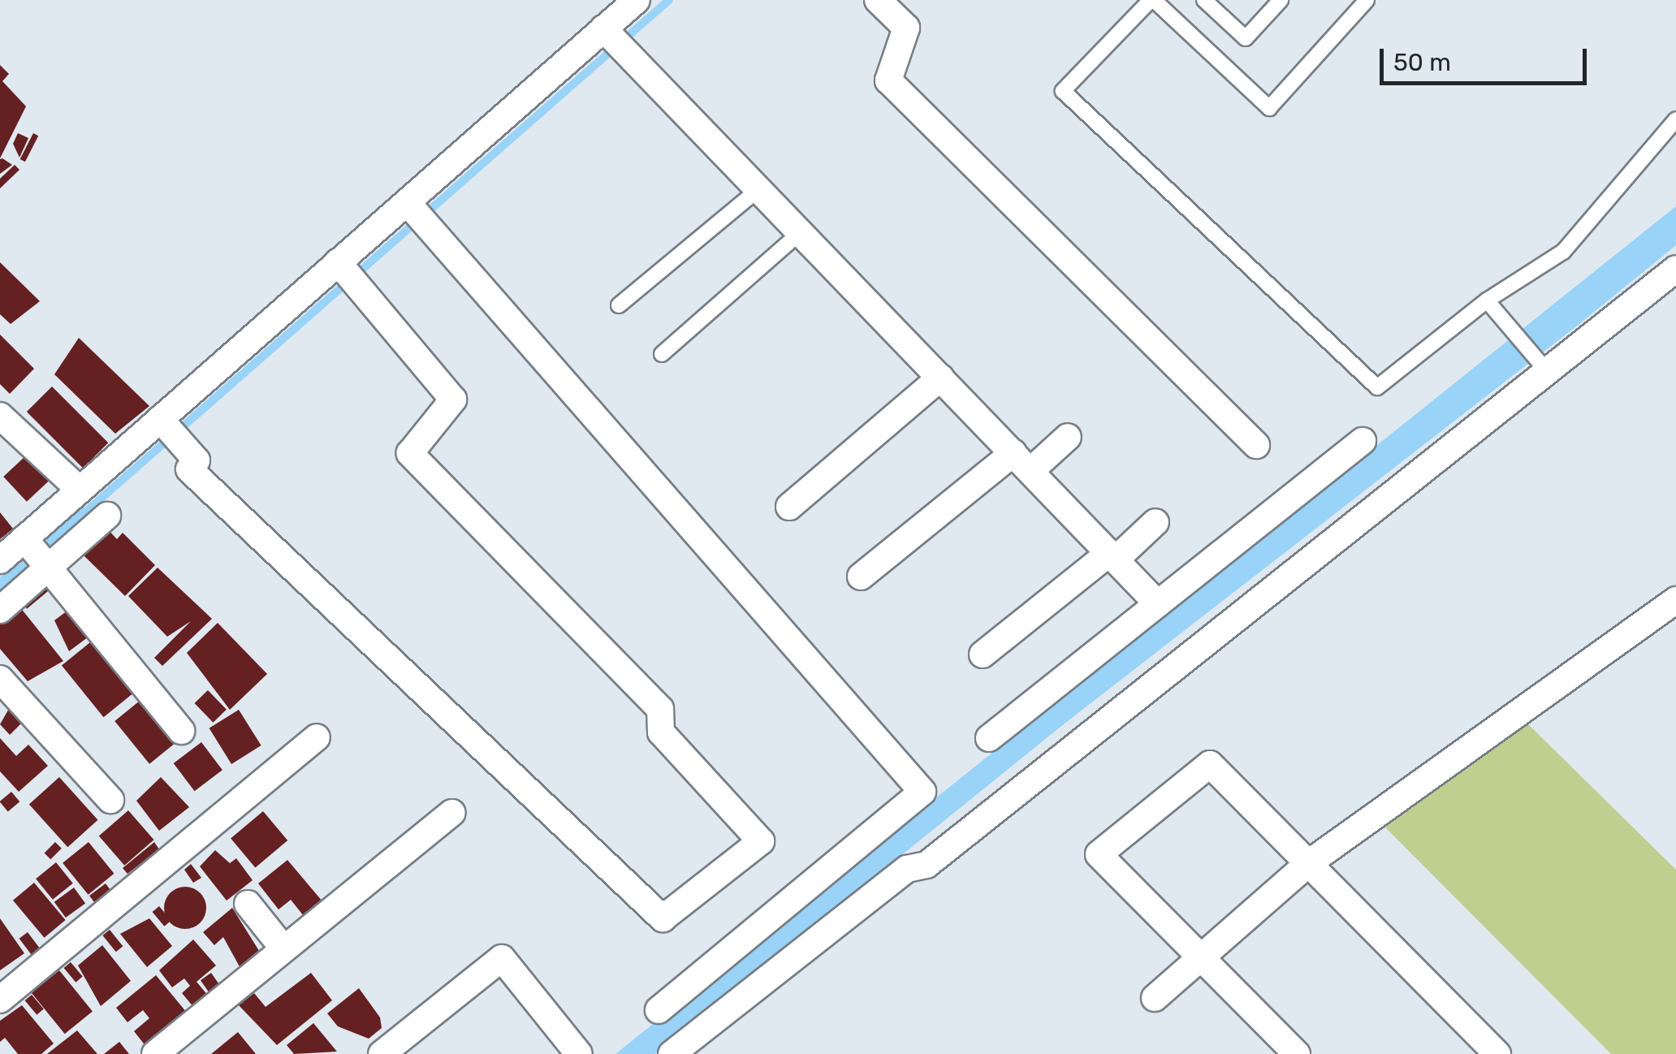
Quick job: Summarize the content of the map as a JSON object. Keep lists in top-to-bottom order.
{
  "scale_bar": "50 m"
}
